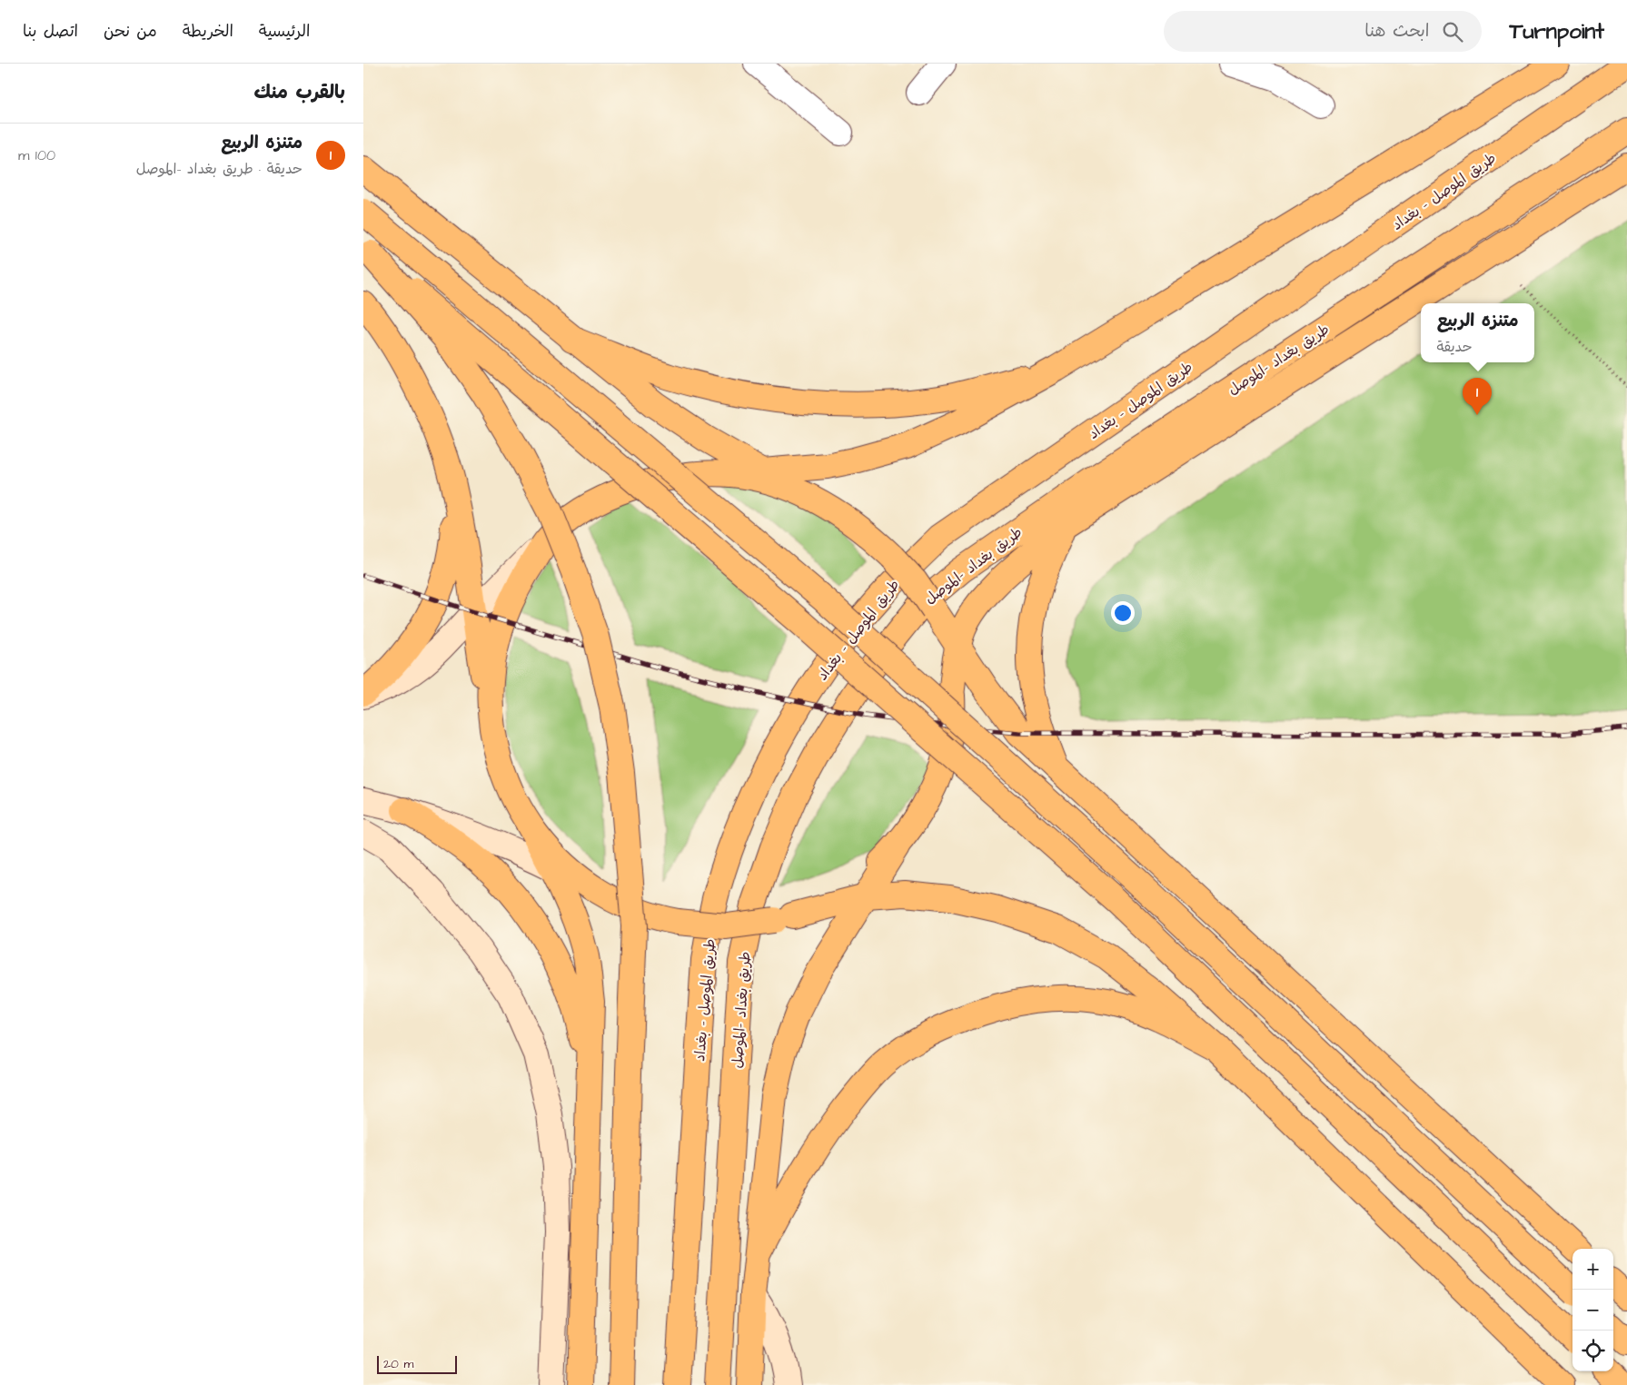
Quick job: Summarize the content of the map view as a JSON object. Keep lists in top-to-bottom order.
{
  "streets": {
    "main road": ["طريق الموصل - بغداد", "طريق بغداد -الموصل"]
  },
  "scale_bar": "20 m",
  "page": {
    "header": "Turnpoint",
    "search": "ابحث هنا",
    "nav": [
      "الرئيسية",
      "الخريطة",
      "من نحن",
      "اتصل بنا"
    ],
    "heading": "بالقرب منك",
    "list": [
      {
        "mark": "1",
        "name": "متنزه الربيع",
        "note": "حديقة · طريق بغداد -الموصل",
        "value": "100 m"
      }
    ],
    "popup": ["متنزه الربيع", "حديقة"],
    "pins": "1",
    "map_buttons": ["+", "−"],
    "scale": "20 m"
  }
}
